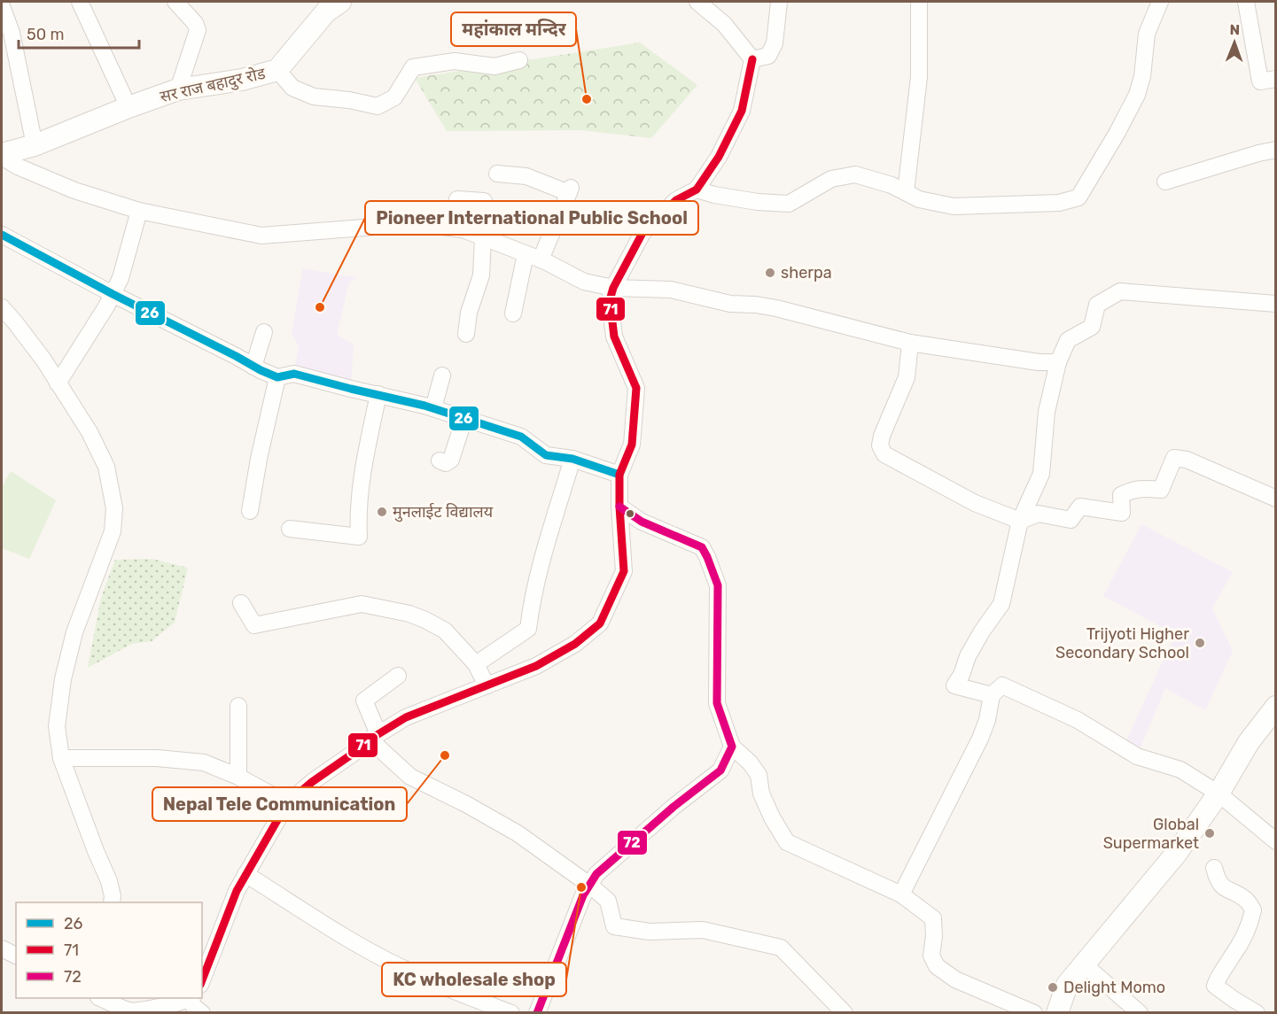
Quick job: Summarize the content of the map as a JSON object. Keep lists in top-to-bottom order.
{
  "streets": {
    "street": ["सर राज बहादुर रोड"]
  },
  "places": [
    "महांकाल मन्दिर",
    "sherpa",
    "Pioneer International Public School",
    "मुनलाईट विद्यालय",
    "Trijyoti Higher Secondary School",
    "Nepal Tele Communication",
    "Global Supermarket",
    "KC wholesale shop",
    "Delight Momo"
  ],
  "lines": ["transit line 71", "transit line 26", "transit line 72"],
  "legend": ["26", "71", "72"],
  "scale_bar": "50 m",
  "north": "top"
}
